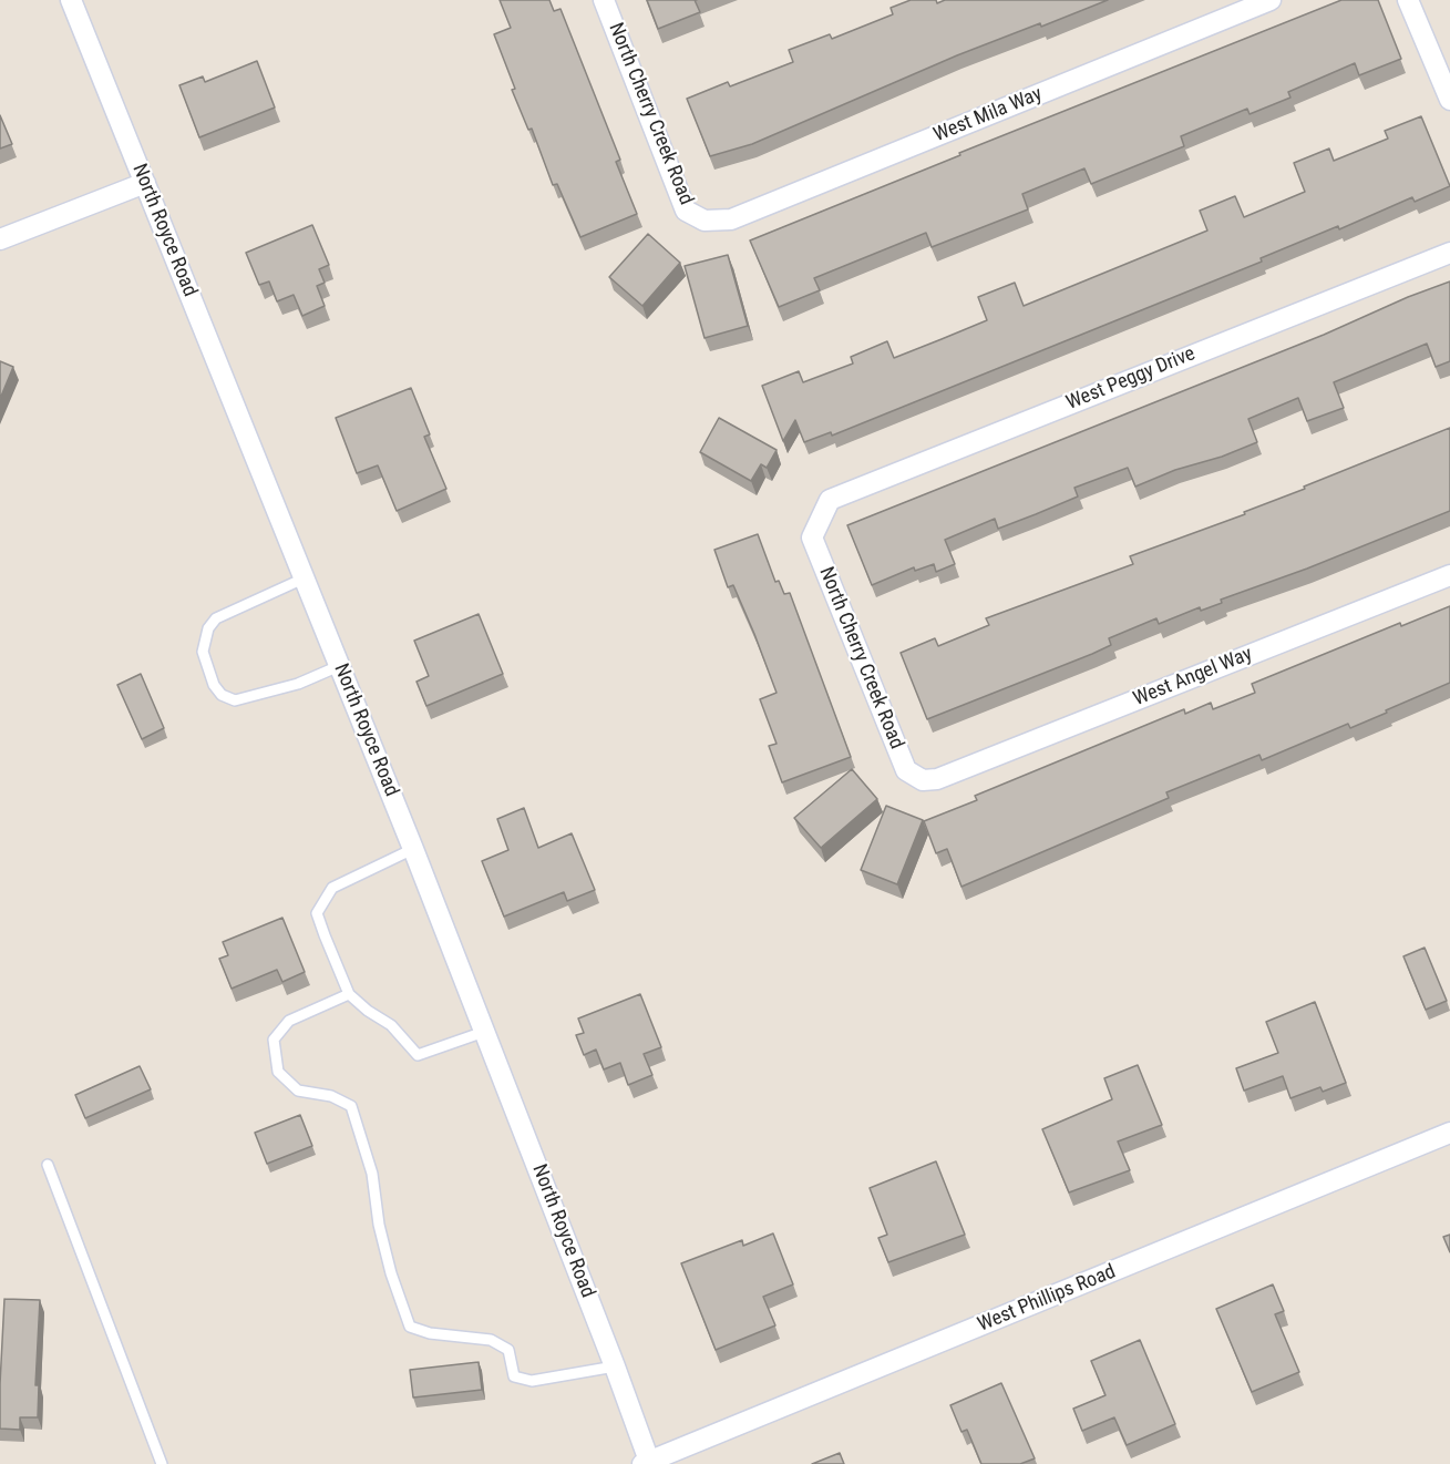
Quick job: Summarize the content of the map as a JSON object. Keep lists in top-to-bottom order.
{
  "streets": {
    "street": [
      "North Cherry Creek Road",
      "West Mila Way",
      "North Royce Road",
      "West Peggy Drive",
      "West Angel Way",
      "West Phillips Road"
    ]
  },
  "crossings": [
    ["North Cherry Creek Road", "West Mila Way"],
    ["North Cherry Creek Road", "West Peggy Drive"],
    ["North Cherry Creek Road", "West Angel Way"],
    ["North Royce Road", "West Phillips Road"]
  ]
}
